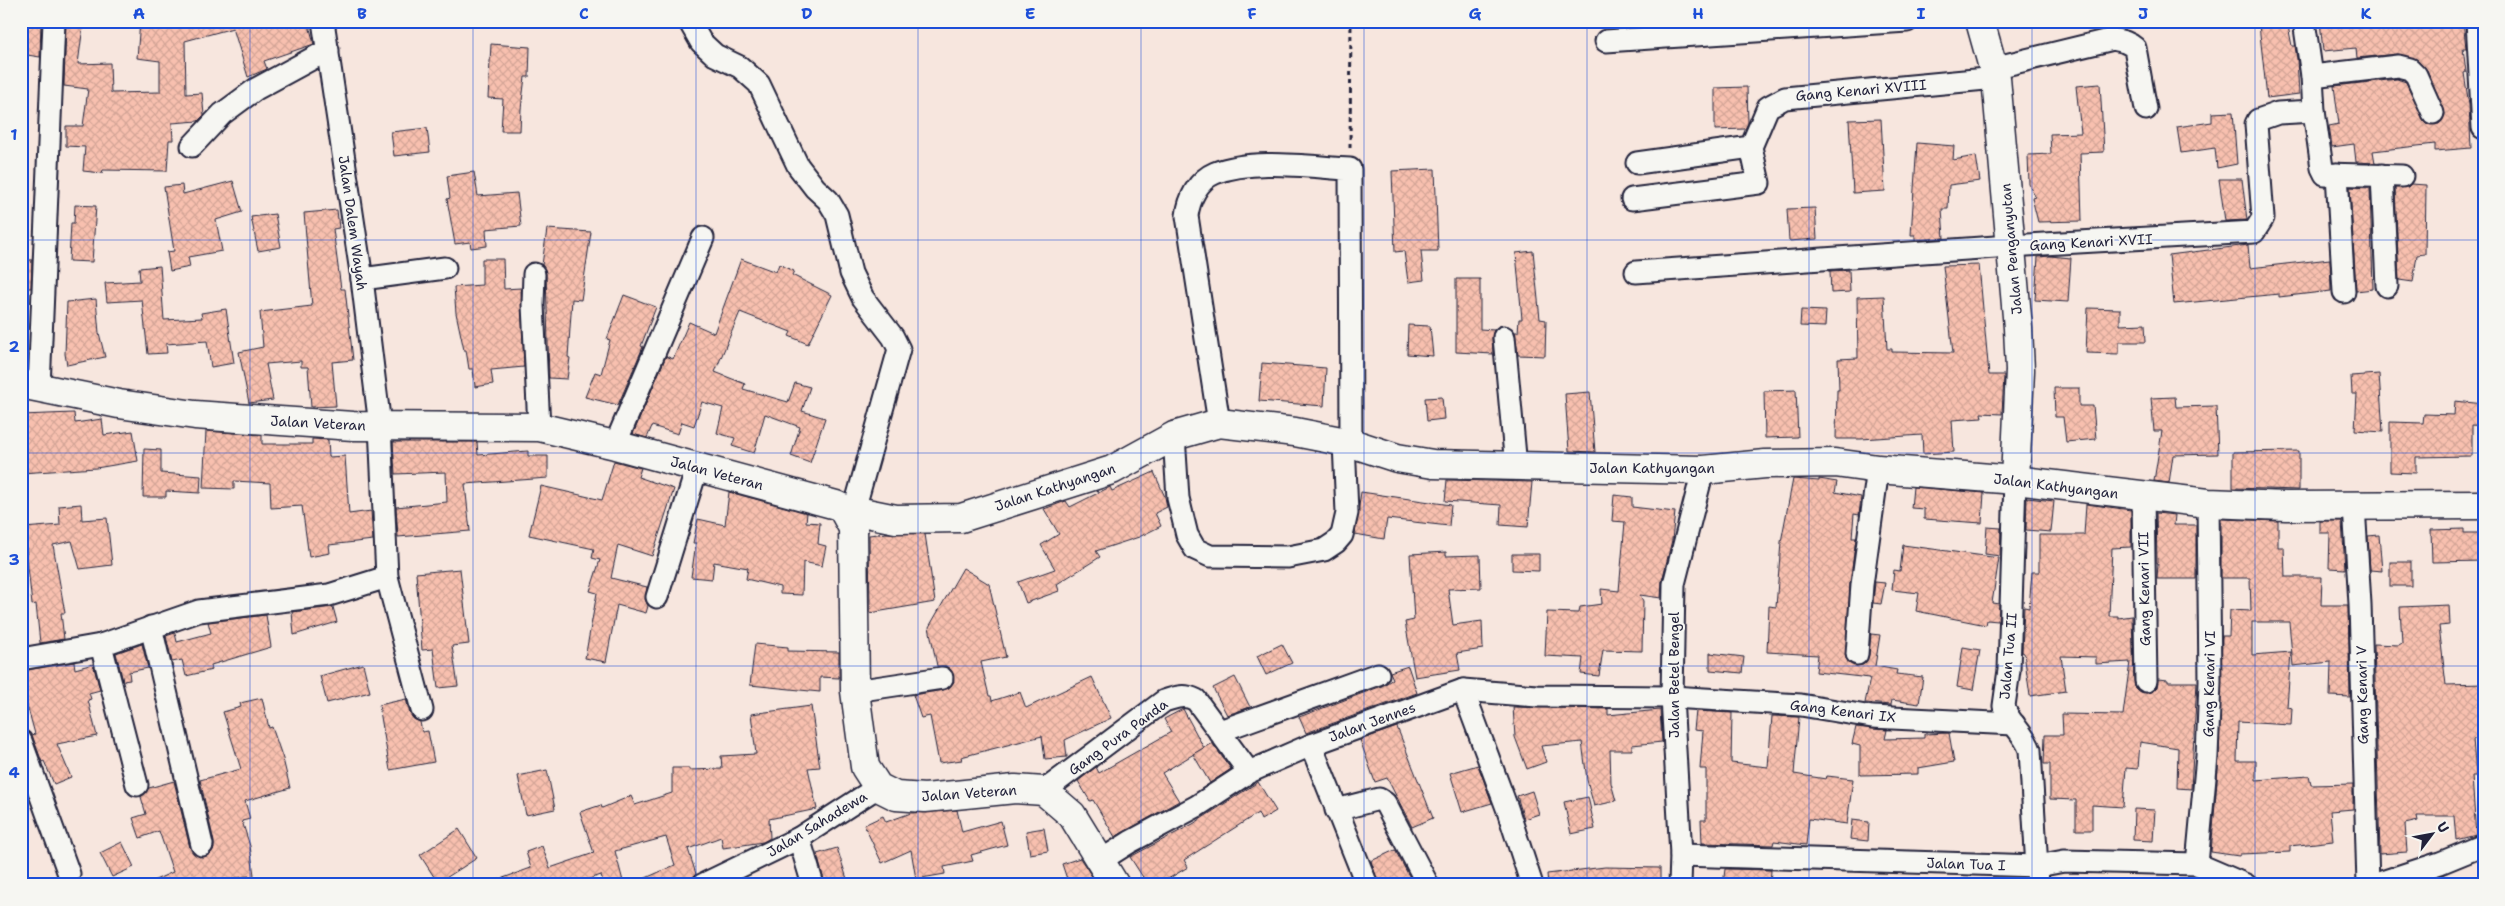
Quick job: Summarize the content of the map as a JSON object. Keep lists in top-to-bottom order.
{
  "streets": {
    "street": [
      "Gang Kenari XVIII",
      "Jalan Dalem Wayah",
      "Gang Kenari XVII",
      "Jalan Penganyutan",
      "Jalan Veteran",
      "Jalan Kathyangan",
      "Gang Kenari VII",
      "Jalan Tua II",
      "Jalan Betel Bengel",
      "Gang Kenari VI",
      "Gang Kenari V",
      "Gang Kenari IX",
      "Jalan Jennes",
      "Gang Pura Panda",
      "Jalan Sahadewa",
      "Jalan Tua I"
    ]
  },
  "crossings": [
    ["Gang Kenari XVIII", "Jalan Penganyutan"],
    ["Jalan Dalem Wayah", "Jalan Veteran"],
    ["Gang Kenari XVII", "Jalan Penganyutan"],
    ["Jalan Penganyutan", "Jalan Kathyangan"],
    ["Jalan Penganyutan", "Jalan Tua II"],
    ["Jalan Veteran", "Jalan Kathyangan"],
    ["Jalan Veteran", "Gang Pura Panda"],
    ["Jalan Veteran", "Jalan Sahadewa"],
    ["Jalan Kathyangan", "Gang Kenari VII"],
    ["Jalan Kathyangan", "Jalan Tua II"],
    ["Jalan Kathyangan", "Jalan Betel Bengel"],
    ["Jalan Kathyangan", "Gang Kenari VI"],
    ["Jalan Kathyangan", "Gang Kenari V"],
    ["Jalan Tua II", "Gang Kenari IX"],
    ["Jalan Tua II", "Jalan Tua I"],
    ["Jalan Betel Bengel", "Gang Kenari IX"],
    ["Jalan Betel Bengel", "Jalan Jennes"],
    ["Jalan Betel Bengel", "Jalan Tua I"],
    ["Gang Kenari VI", "Jalan Tua I"],
    ["Gang Kenari IX", "Jalan Jennes"],
    ["Jalan Jennes", "Gang Pura Panda"]
  ],
  "north": "top right",
  "grid": {
    "columns": [
      "A",
      "B",
      "C",
      "D",
      "E",
      "F",
      "G",
      "H",
      "I",
      "J",
      "K"
    ],
    "rows": [
      "1",
      "2",
      "3",
      "4"
    ]
  }
}
